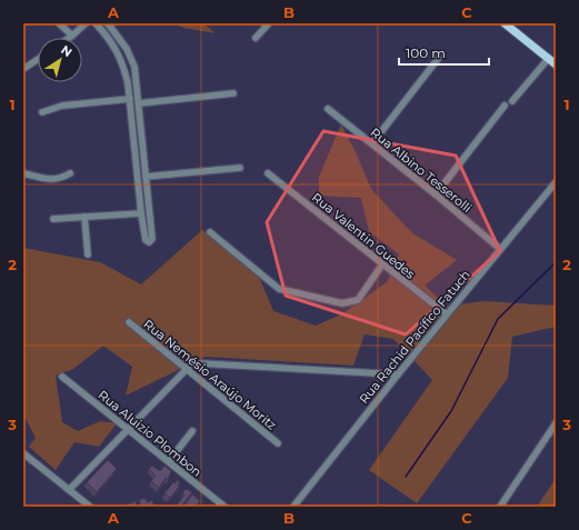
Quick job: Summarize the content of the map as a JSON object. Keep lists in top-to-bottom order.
{
  "streets": {
    "street": [
      "Rua Albino Tesserolli",
      "Rua Valentin Guedes",
      "Rua Rachid Pacífico Fatuch",
      "Rua Nemésio Araújo Moritz",
      "Rua Aluizio Plombon"
    ]
  },
  "crossings": [
    ["Rua Albino Tesserolli", "Rua Rachid Pacífico Fatuch"],
    ["Rua Valentin Guedes", "Rua Rachid Pacífico Fatuch"]
  ],
  "scale_bar": "100 m",
  "north": "top right",
  "grid": {
    "columns": ["A", "B", "C"],
    "rows": ["1", "2", "3"]
  }
}
